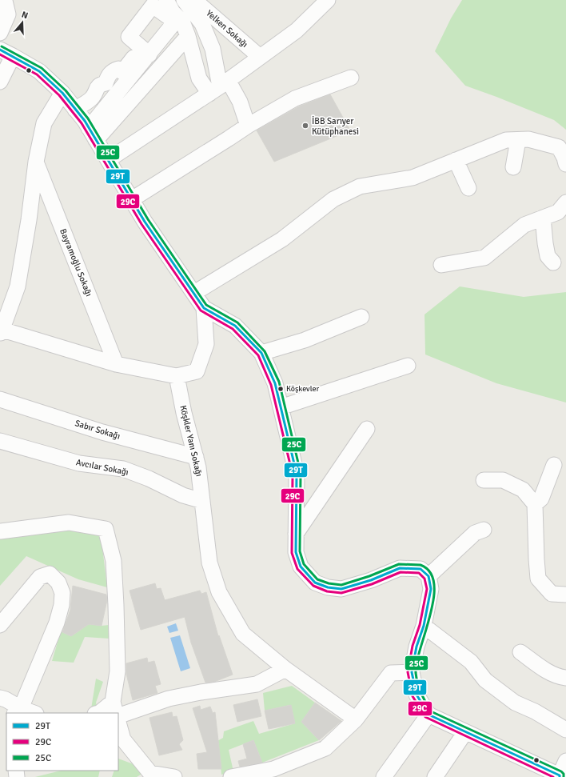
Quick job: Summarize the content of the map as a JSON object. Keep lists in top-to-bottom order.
{
  "streets": {
    "street": [
      "Yelken Sokağı",
      "Bayramoğlu Sokağı",
      "Sabır Sokağı",
      "Köşkler Yanı Sokağı",
      "Avcılar Sokağı"
    ]
  },
  "crossings": [
    ["Sabır Sokağı", "Köşkler Yanı Sokağı"],
    ["Köşkler Yanı Sokağı", "Avcılar Sokağı"]
  ],
  "places": ["İBB Sarıyer Kütüphanesi", "Köşkevler"],
  "lines": ["transit line 25C", "transit line 29T", "transit line 29C"],
  "legend": ["29T", "29C", "25C"],
  "north": "top"
}
